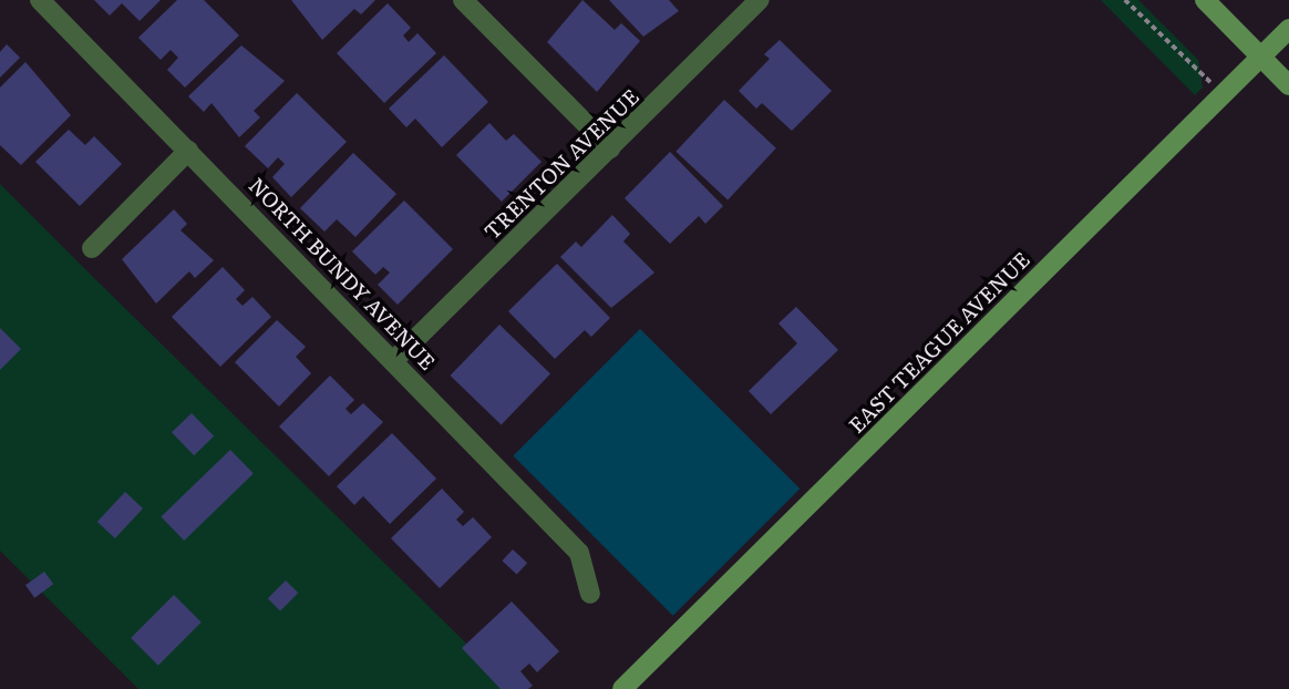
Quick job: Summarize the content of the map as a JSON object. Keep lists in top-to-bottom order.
{
  "streets": {
    "street": ["TRENTON AVENUE", "NORTH BUNDY AVENUE", "EAST TEAGUE AVENUE"]
  },
  "crossings": [
    ["TRENTON AVENUE", "NORTH BUNDY AVENUE"]
  ]
}
